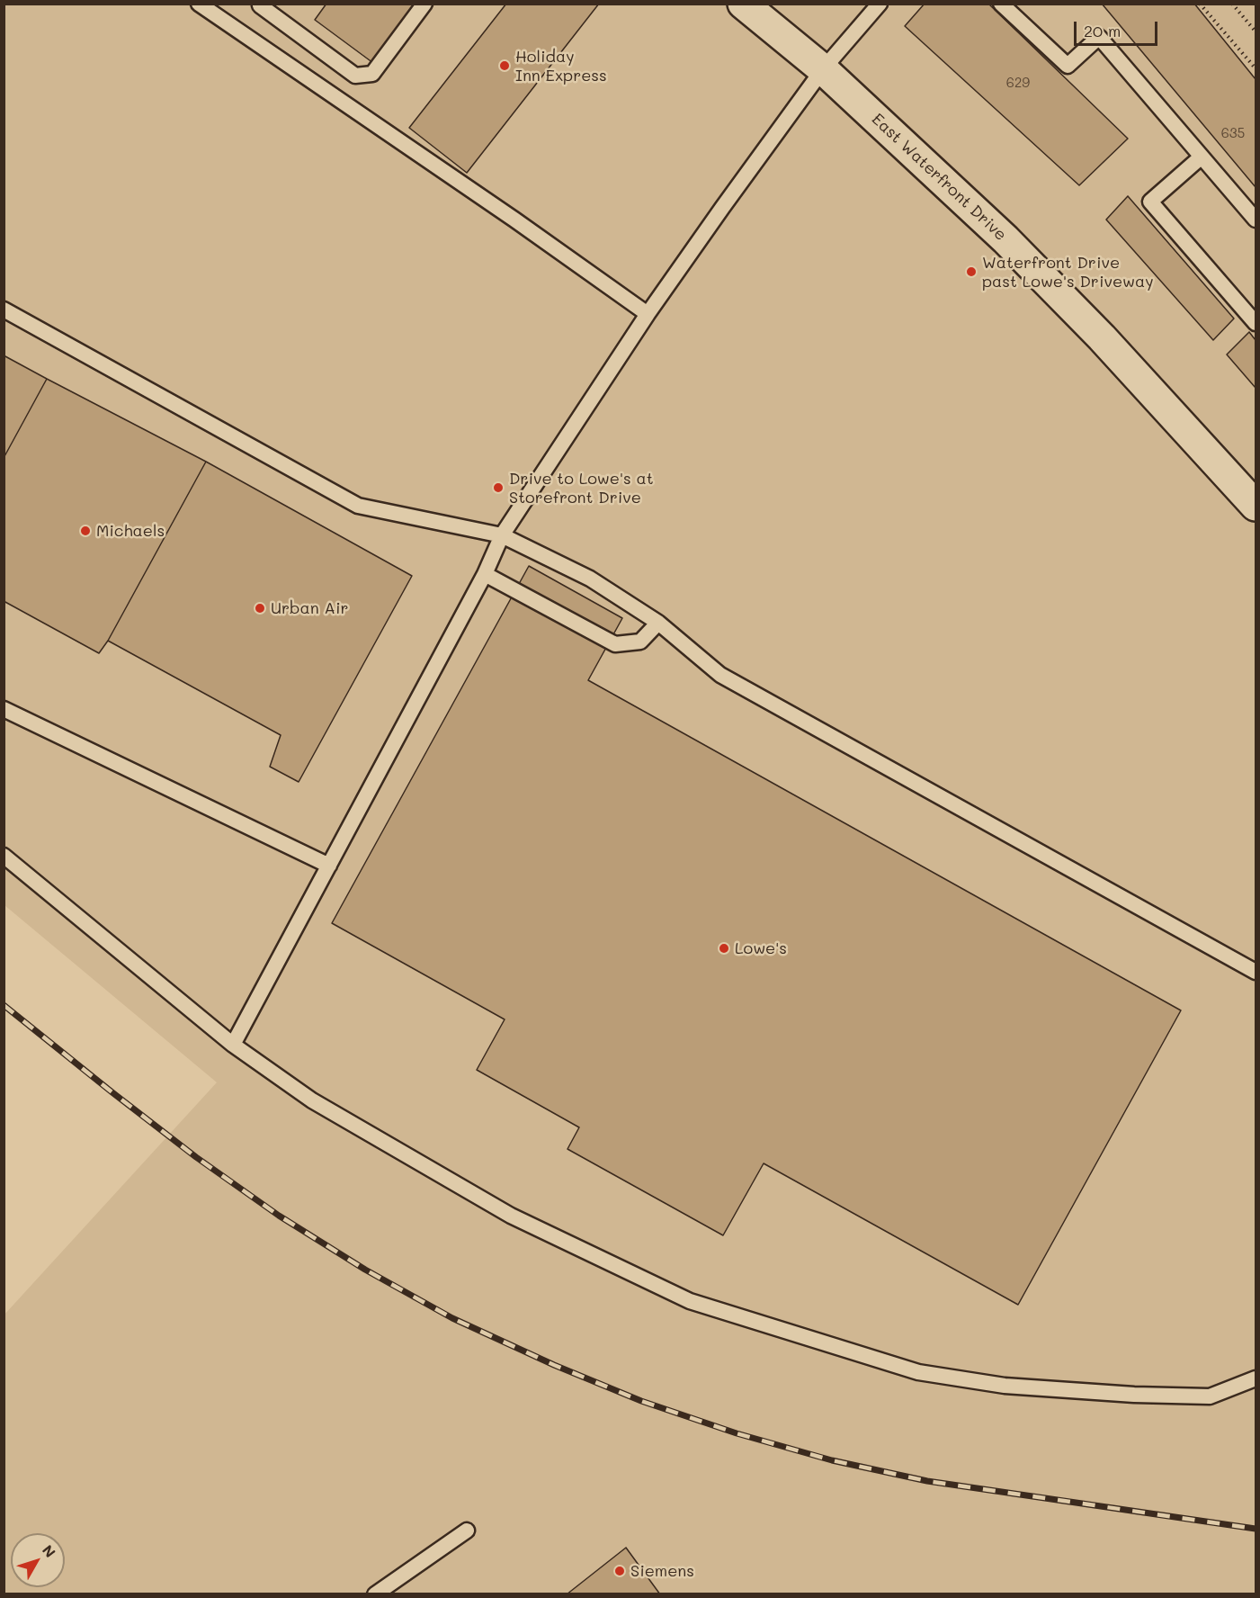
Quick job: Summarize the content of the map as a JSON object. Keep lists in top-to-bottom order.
{
  "streets": {
    "street": ["East Waterfront Drive"]
  },
  "places": [
    "Holiday Inn Express",
    "Waterfront Drive past Lowe's Driveway",
    "Drive to Lowe's at Storefront Drive",
    "Michaels",
    "Urban Air",
    "Lowe's",
    "Siemens"
  ],
  "house_numbers": ["629", "635"],
  "scale_bar": "20 m",
  "north": "top right"
}
